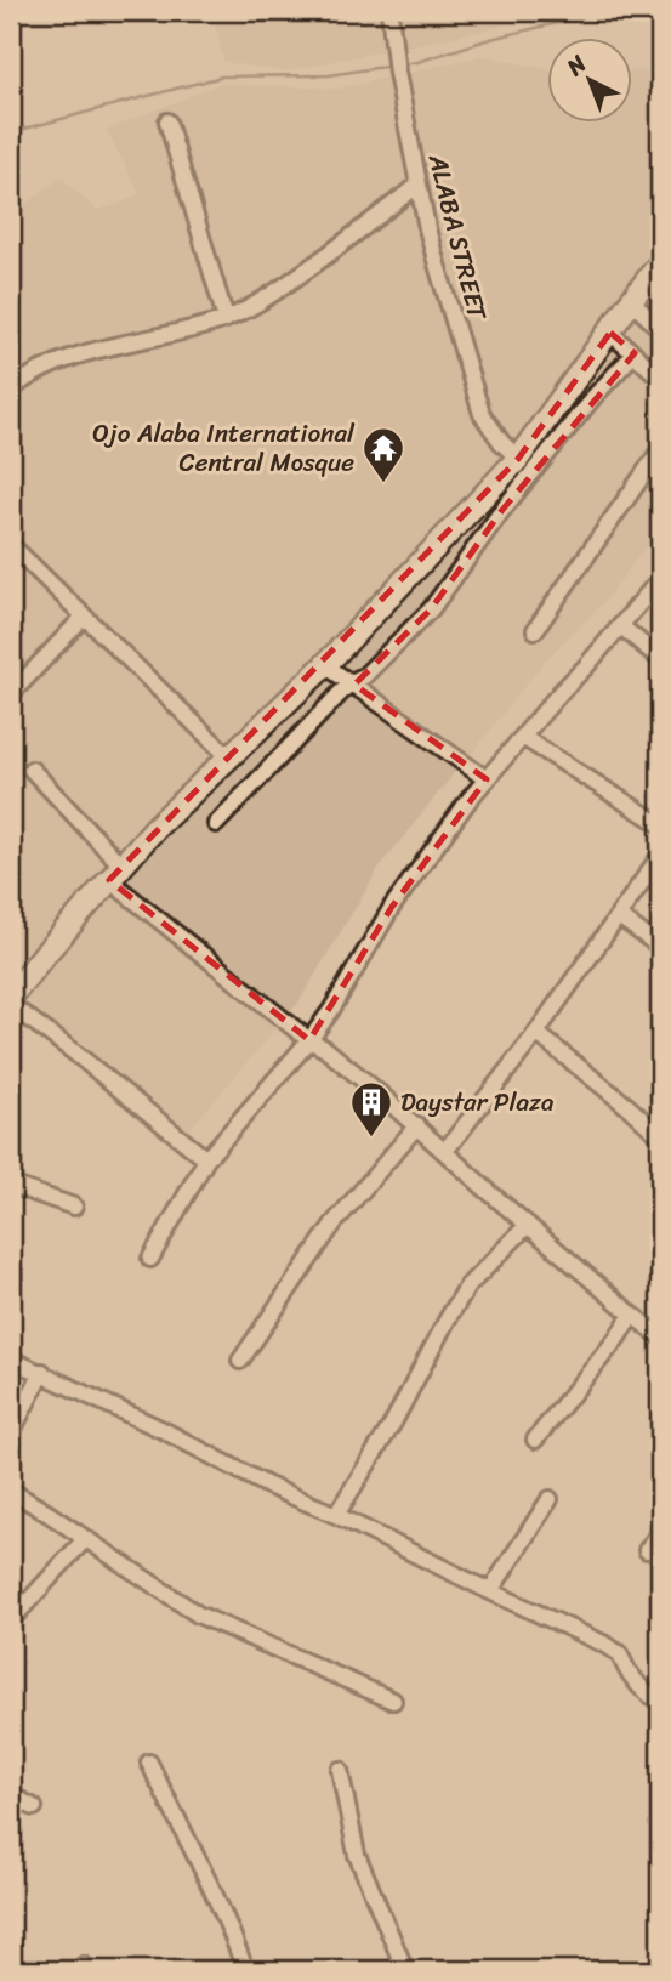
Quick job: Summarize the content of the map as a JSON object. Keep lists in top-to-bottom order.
{
  "streets": {
    "street": ["ALABA STREET"]
  },
  "places": {
    "temple": ["Ojo Alaba International Central Mosque"],
    "building": ["Daystar Plaza"]
  },
  "north": "top left"
}
